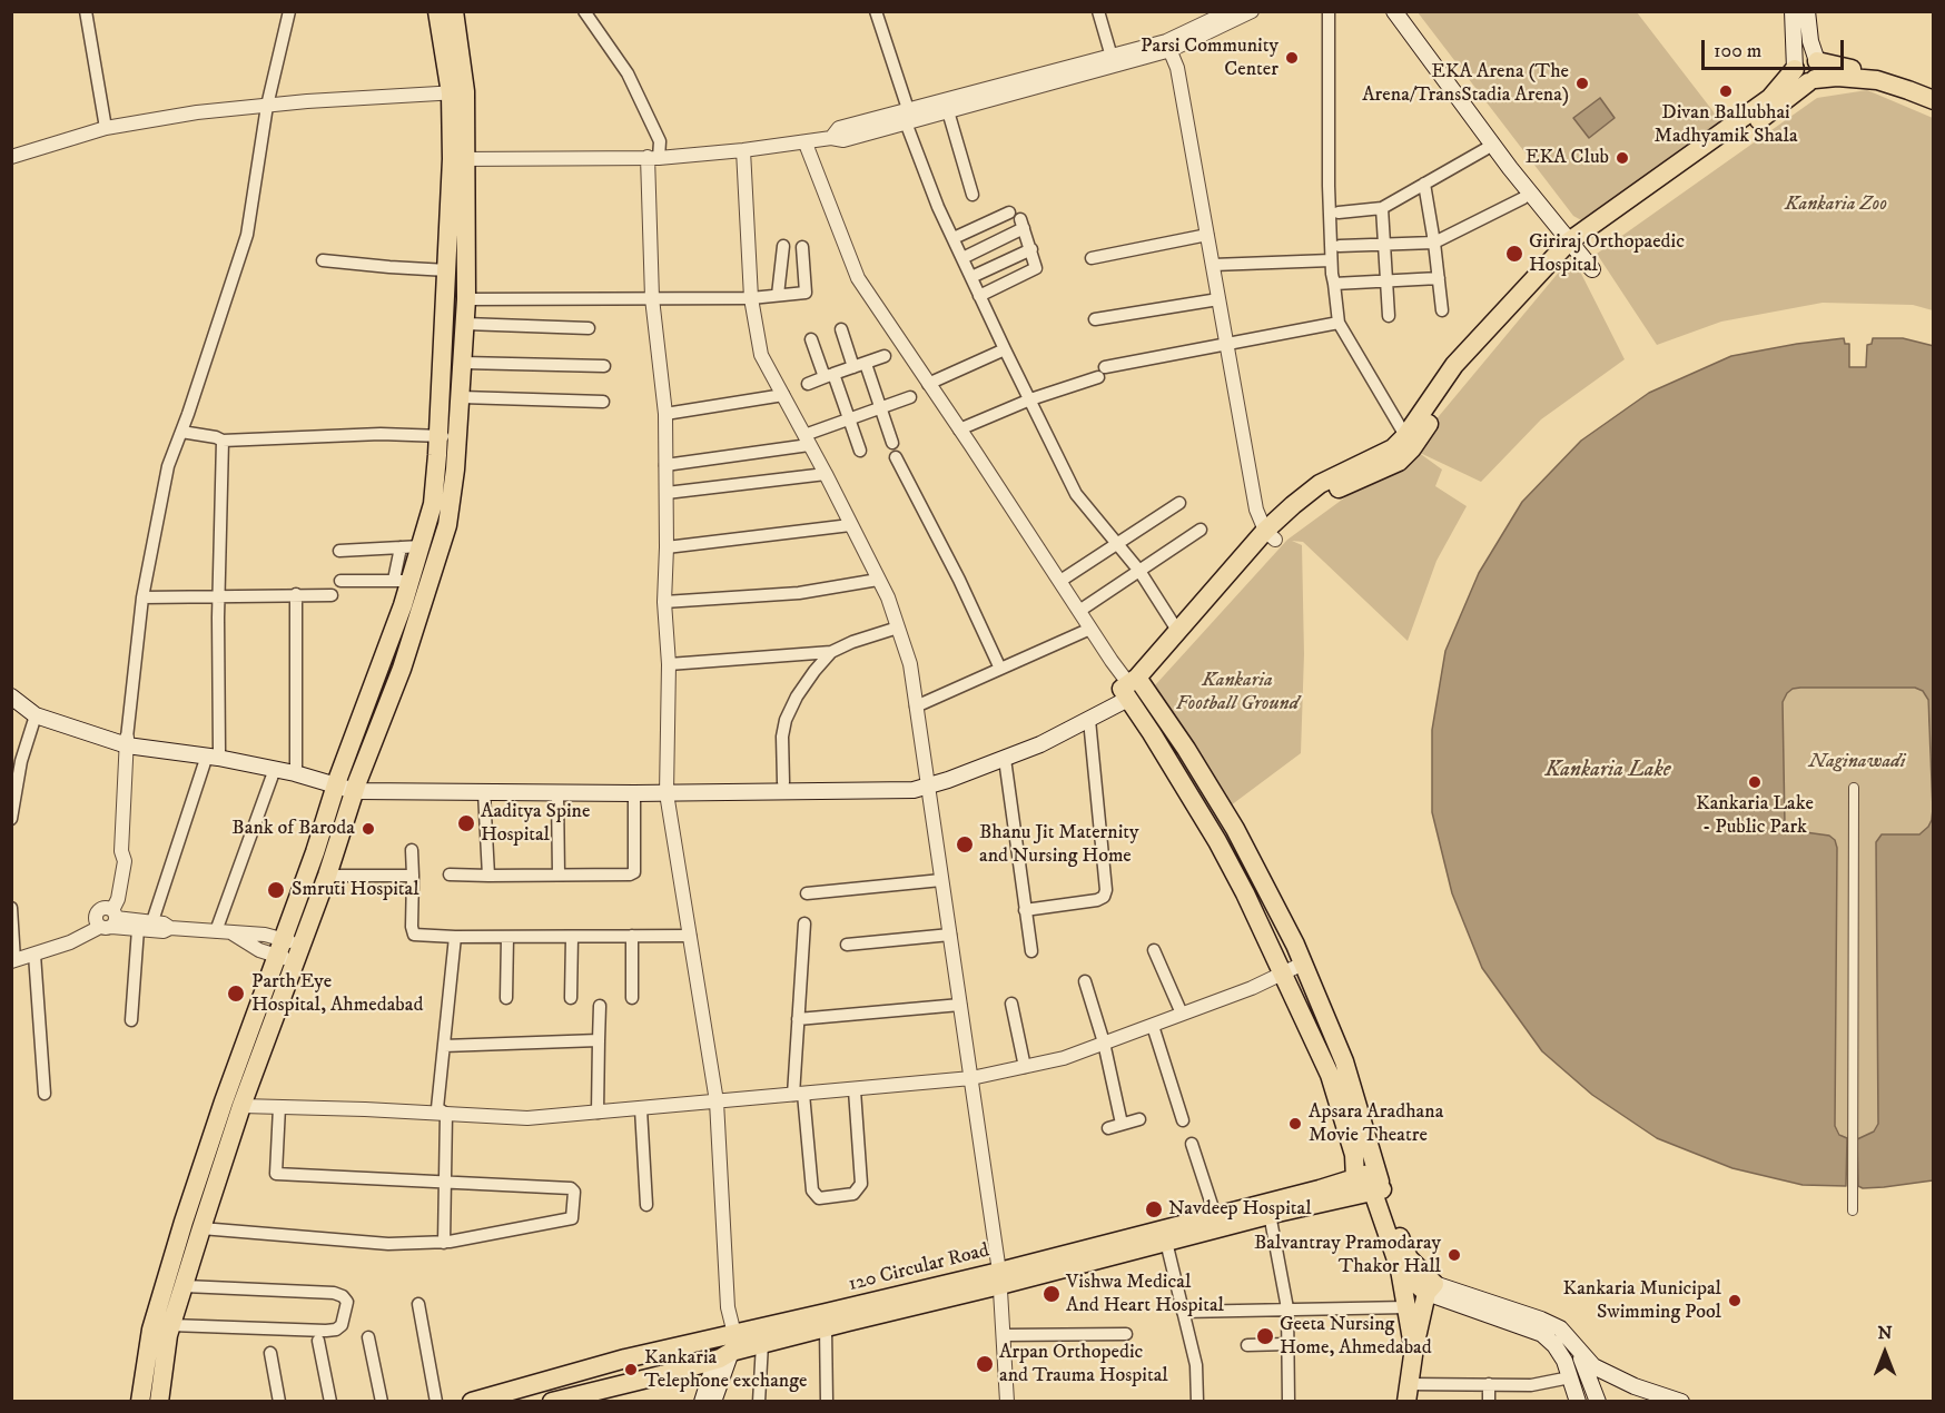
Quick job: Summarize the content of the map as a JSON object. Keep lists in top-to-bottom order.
{
  "streets": {
    "main road": ["120 Circular Road"]
  },
  "water": ["Kankaria Lake"],
  "parks": ["Kankaria Zoo", "Kankaria Football Ground", "Naginawadi"],
  "places": [
    "Parsi Community Center",
    "EKA Arena (The Arena/TransStadia Arena)",
    "Divan Ballubhai Madhyamik Shala",
    "EKA Club",
    "Giriraj Orthopaedic Hospital",
    "Kankaria Lake - Public Park",
    "Aaditya Spine Hospital",
    "Bank of Baroda",
    "Bhanu Jit Maternity and Nursing Home",
    "Smruti Hospital",
    "Parth Eye Hospital, Ahmedabad",
    "Apsara Aradhana Movie Theatre",
    "Navdeep Hospital",
    "Balvantray Pramodaray Thakor Hall",
    "Vishwa Medical And Heart Hospital",
    "Kankaria Municipal Swimming Pool",
    "Geeta Nursing Home, Ahmedabad",
    "Arpan Orthopedic and Trauma Hospital",
    "Kankaria Telephone exchange"
  ],
  "scale_bar": "100 m",
  "north": "top"
}
